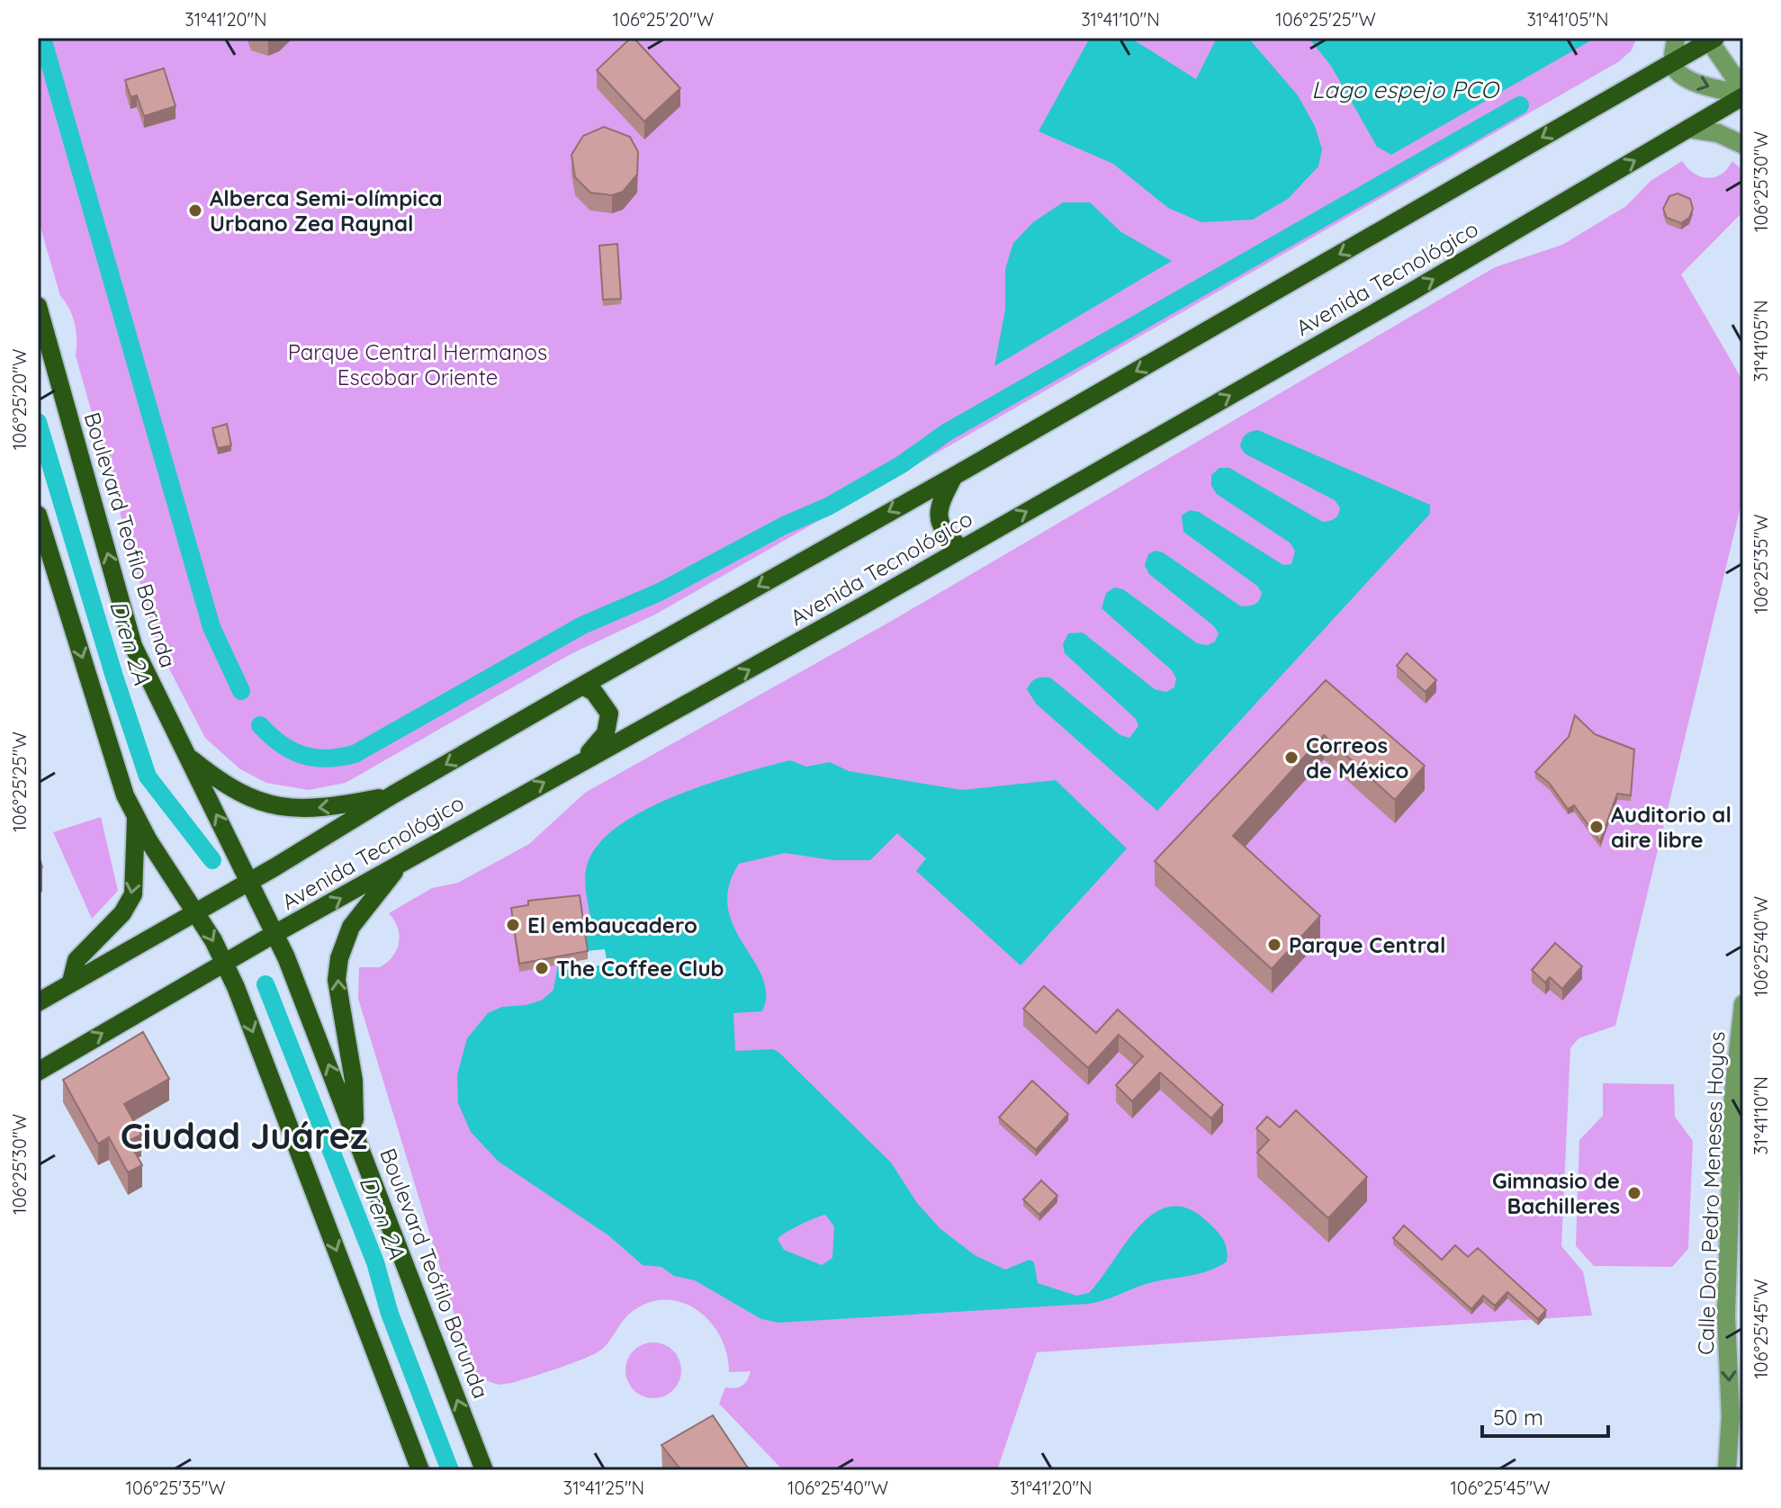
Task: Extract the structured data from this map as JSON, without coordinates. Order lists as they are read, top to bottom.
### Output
{
  "streets": {
    "main road": ["Avenida Tecnológico", "Boulevard Teofilo Borunda", "Boulevard Teófilo Borunda"],
    "street": ["Calle Don Pedro Meneses Hoyos"]
  },
  "crossings": [
    ["Avenida Tecnológico", "Boulevard Teofilo Borunda"],
    ["Avenida Tecnológico", "Boulevard Teófilo Borunda"],
    ["Boulevard Teofilo Borunda", "Boulevard Teófilo Borunda"]
  ],
  "one_way": ["Calle Don Pedro Meneses Hoyos"],
  "districts": ["Ciudad Juárez"],
  "water": ["Lago espejo PCO", "Dren 2A"],
  "parks": ["Parque Central Hermanos Escobar Oriente"],
  "places": [
    "Alberca Semi-olímpica Urbano Zea Raynal",
    "Correos de México",
    "Auditorio al aire libre",
    "El embaucadero",
    "Parque Central",
    "The Coffee Club",
    "Gimnasio de Bachilleres"
  ],
  "scale_bar": "50 m",
  "coordinates": [
    "31°41'20\"N",
    "106°25'20\"W",
    "31°41'10\"N",
    "106°25'25\"W",
    "31°41'05\"N",
    "106°25'30\"W",
    "106°25'35\"W",
    "106°25'40\"W",
    "106°25'45\"W",
    "31°41'25\"N"
  ]
}
